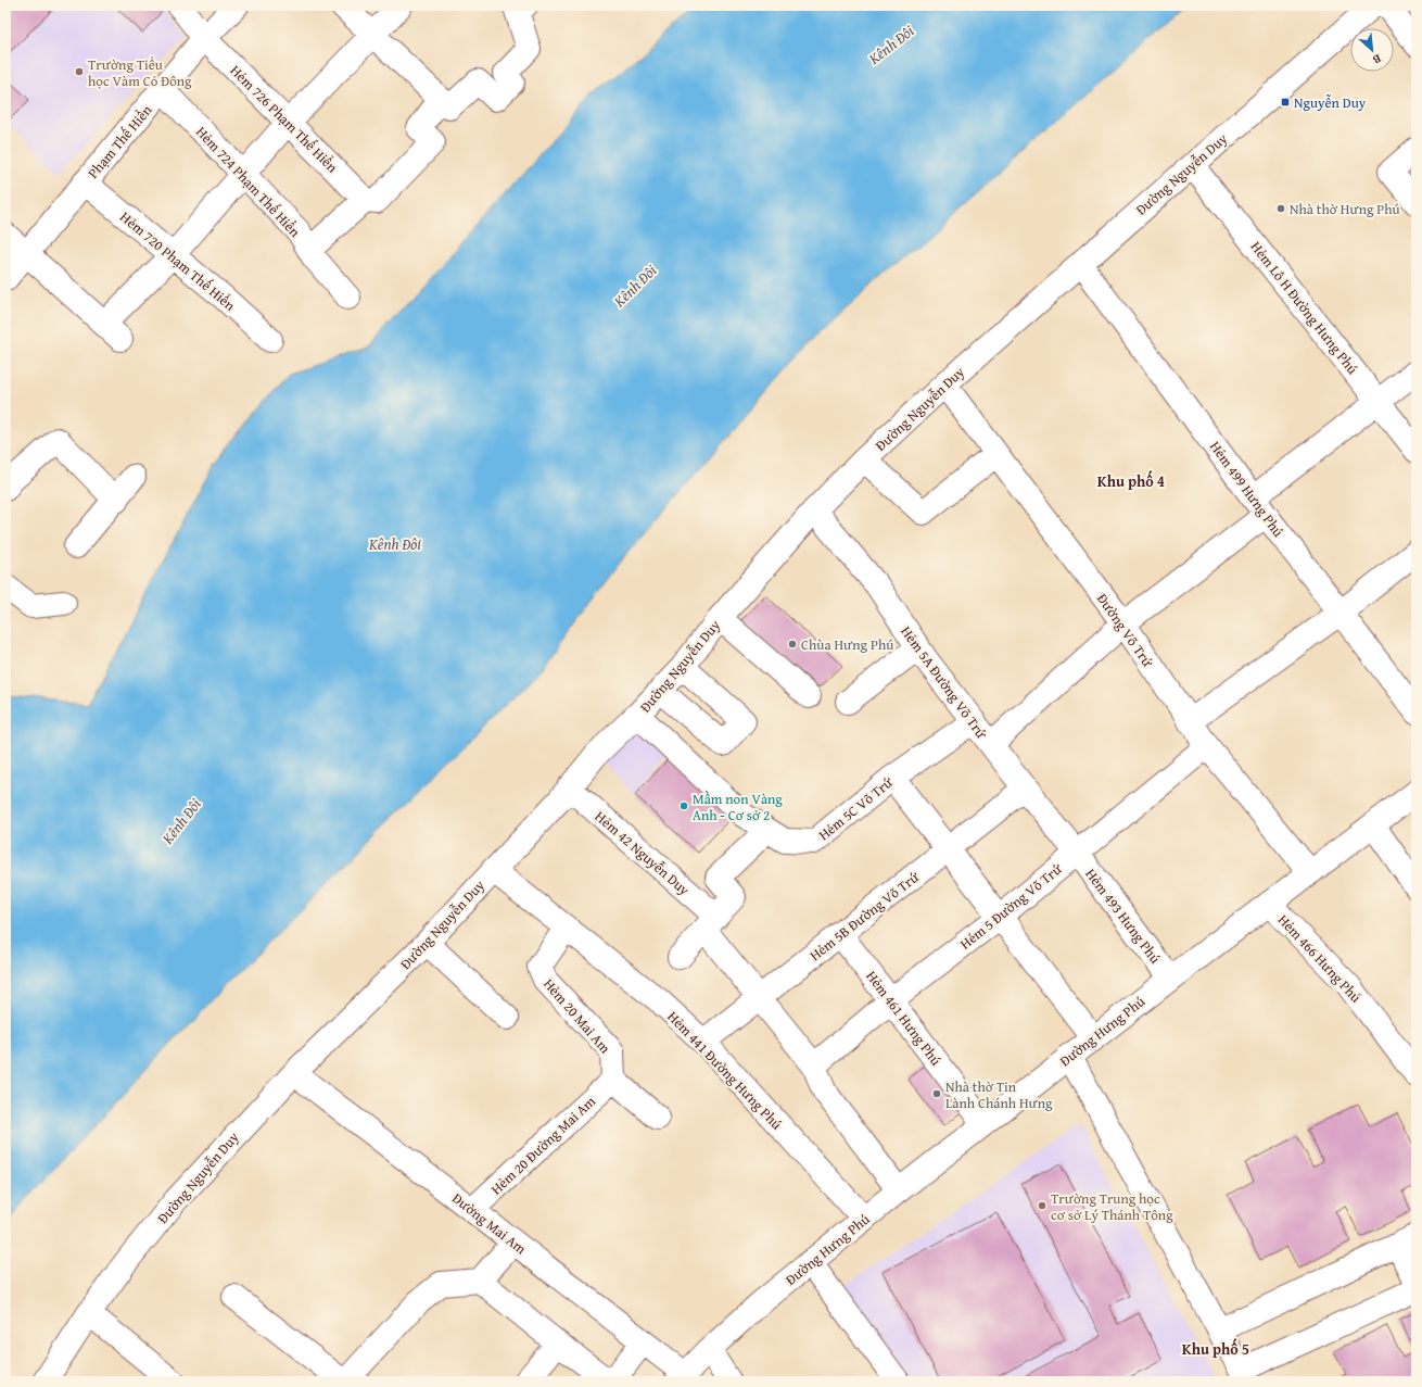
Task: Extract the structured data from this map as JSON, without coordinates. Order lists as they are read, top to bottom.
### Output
{
  "streets": {
    "street": [
      "Hẻm 726 Phạm Thế Hiển",
      "Phạm Thế Hiển",
      "Đường Nguyễn Duy",
      "Hẻm 724 Phạm Thế Hiển",
      "Hẻm 720 Phạm Thế Hiển",
      "Hẻm Lô H Đường Hưng Phú",
      "Hẻm 499 Hưng Phú",
      "Đường Võ Trứ",
      "Hẻm 5A Đường Võ Trứ",
      "Hẻm 5C Võ Trứ",
      "Hẻm 42 Nguyễn Duy",
      "Hẻm 5 Đường Võ Trứ",
      "Hẻm 5B Đường Võ Trứ",
      "Hẻm 493 Hưng Phú",
      "Hẻm 466 Hưng Phú",
      "Hẻm 20 Mai Am",
      "Hẻm 461 Hưng Phú",
      "Đường Hưng Phú",
      "Hẻm 441 Đường Hưng Phú",
      "Hẻm 20 Đường Mai Am",
      "Đường Mai Am"
    ]
  },
  "crossings": [
    ["Hẻm 726 Phạm Thế Hiển", "Phạm Thế Hiển"],
    ["Phạm Thế Hiển", "Hẻm 724 Phạm Thế Hiển"],
    ["Phạm Thế Hiển", "Hẻm 720 Phạm Thế Hiển"],
    ["Đường Nguyễn Duy", "Hẻm Lô H Đường Hưng Phú"],
    ["Đường Nguyễn Duy", "Hẻm 499 Hưng Phú"],
    ["Đường Nguyễn Duy", "Đường Võ Trứ"],
    ["Đường Nguyễn Duy", "Hẻm 5A Đường Võ Trứ"],
    ["Đường Nguyễn Duy", "Hẻm 5C Võ Trứ"],
    ["Đường Nguyễn Duy", "Hẻm 42 Nguyễn Duy"],
    ["Đường Nguyễn Duy", "Hẻm 441 Đường Hưng Phú"],
    ["Đường Nguyễn Duy", "Đường Mai Am"],
    ["Đường Võ Trứ", "Hẻm 5 Đường Võ Trứ"],
    ["Đường Võ Trứ", "Đường Hưng Phú"],
    ["Hẻm 5A Đường Võ Trứ", "Hẻm 5C Võ Trứ"],
    ["Hẻm 5A Đường Võ Trứ", "Hẻm 5 Đường Võ Trứ"],
    ["Hẻm 5A Đường Võ Trứ", "Hẻm 5B Đường Võ Trứ"],
    ["Hẻm 5A Đường Võ Trứ", "Hẻm 493 Hưng Phú"],
    ["Hẻm 42 Nguyễn Duy", "Hẻm 5 Đường Võ Trứ"],
    ["Hẻm 42 Nguyễn Duy", "Hẻm 5B Đường Võ Trứ"],
    ["Hẻm 42 Nguyễn Duy", "Đường Hưng Phú"],
    ["Hẻm 5 Đường Võ Trứ", "Hẻm 493 Hưng Phú"],
    ["Hẻm 5 Đường Võ Trứ", "Hẻm 461 Hưng Phú"],
    ["Hẻm 5B Đường Võ Trứ", "Hẻm 461 Hưng Phú"],
    ["Hẻm 5B Đường Võ Trứ", "Hẻm 441 Đường Hưng Phú"],
    ["Hẻm 493 Hưng Phú", "Đường Hưng Phú"],
    ["Hẻm 466 Hưng Phú", "Đường Hưng Phú"],
    ["Hẻm 20 Mai Am", "Hẻm 441 Đường Hưng Phú"],
    ["Hẻm 20 Mai Am", "Hẻm 20 Đường Mai Am"],
    ["Hẻm 461 Hưng Phú", "Đường Hưng Phú"],
    ["Đường Hưng Phú", "Hẻm 441 Đường Hưng Phú"],
    ["Đường Hưng Phú", "Đường Mai Am"],
    ["Hẻm 20 Đường Mai Am", "Đường Mai Am"]
  ],
  "districts": ["Khu phố 4", "Khu phố 5"],
  "water": ["Kênh Đôi"],
  "places": {
    "other": [
      "Trường Tiểu học Vàm Cỏ Đông",
      "Nhà thờ Hưng Phú",
      "Chùa Hưng Phú",
      "Mầm non Vàng Anh - Cơ sở 2",
      "Nhà thờ Tin Lành Chánh Hưng",
      "Trường Trung học cơ sở Lý Thánh Tông"
    ],
    "transit": ["Nguyễn Duy"]
  },
  "north": "bottom right"
}
